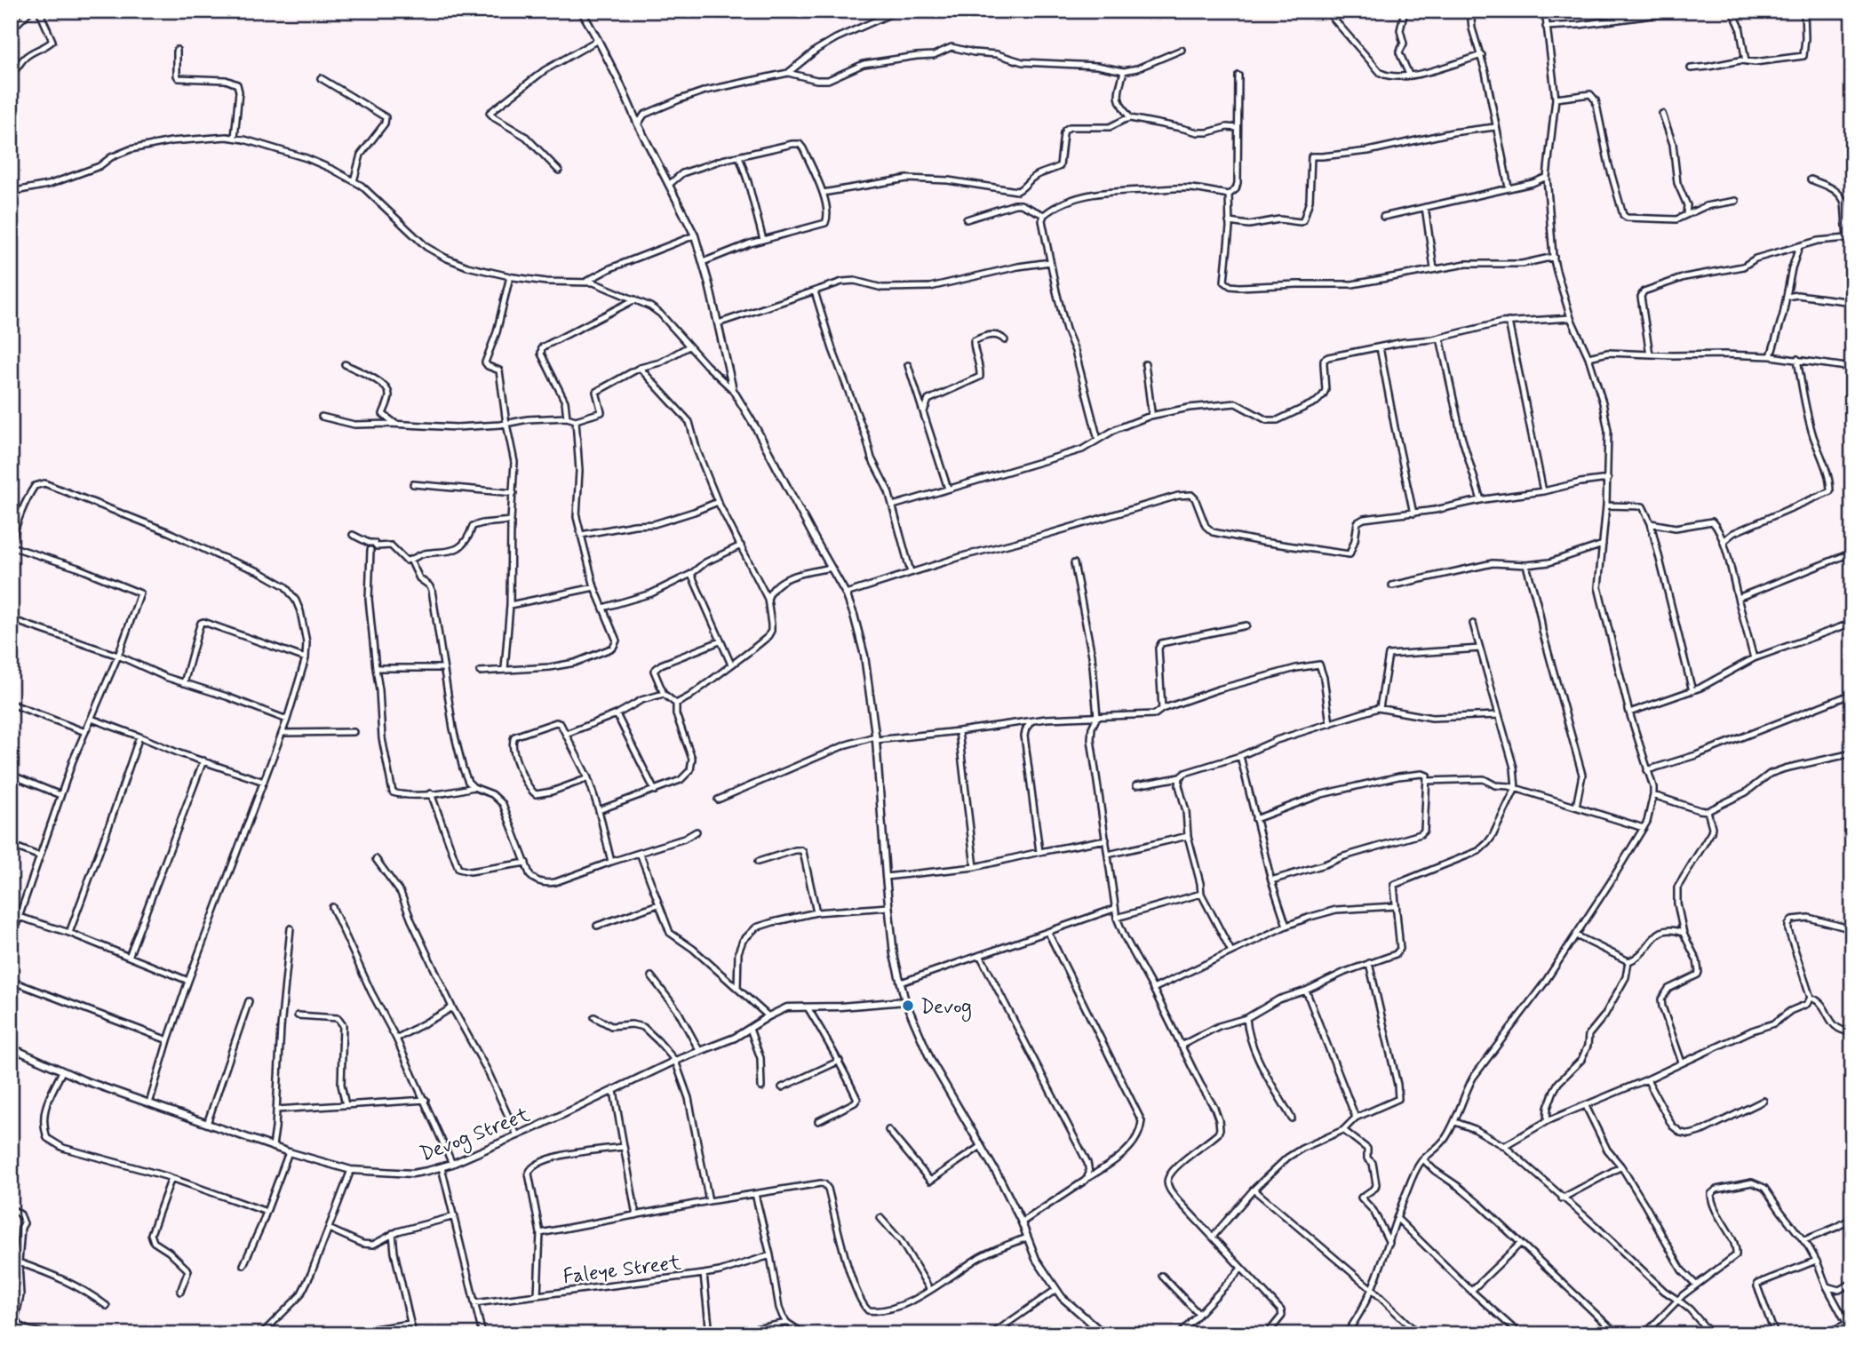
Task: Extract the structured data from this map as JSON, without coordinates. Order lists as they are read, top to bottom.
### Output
{
  "streets": {
    "street": ["Devog Street", "Faleye Street"]
  },
  "places": ["Devog"]
}
